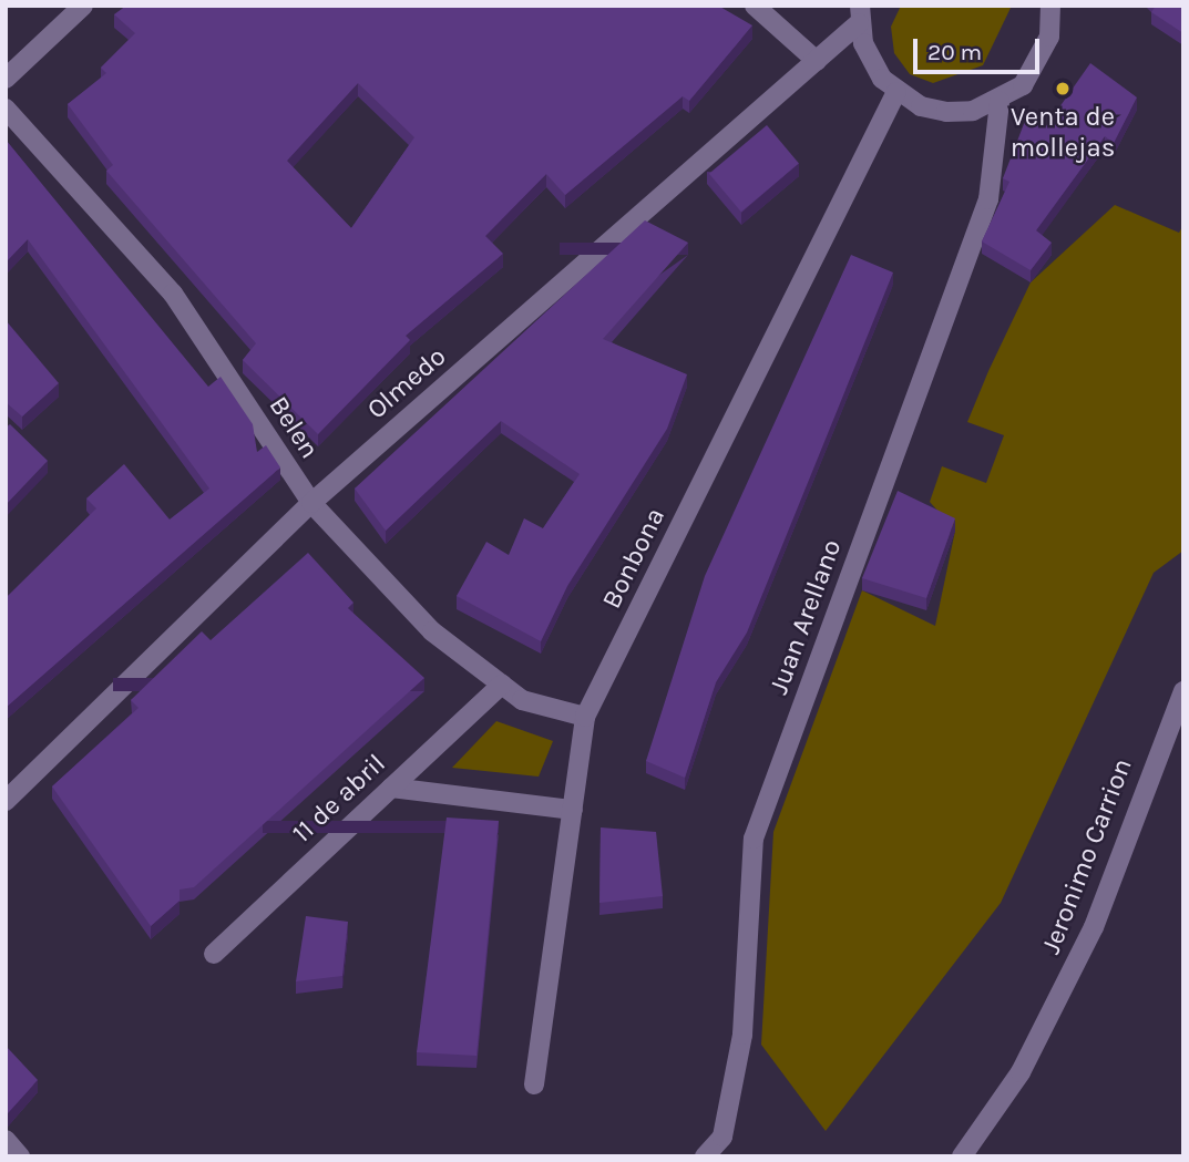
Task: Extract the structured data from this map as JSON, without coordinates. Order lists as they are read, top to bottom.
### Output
{
  "streets": {
    "street": [
      "Olmedo",
      "Belen",
      "Bonbona",
      "Juan Arellano",
      "11 de abril",
      "Jeronimo Carrion"
    ]
  },
  "crossings": [
    ["Olmedo", "Belen"],
    ["Belen", "Bonbona"],
    ["Belen", "11 de abril"]
  ],
  "places": ["Venta de mollejas"],
  "scale_bar": "20 m"
}
